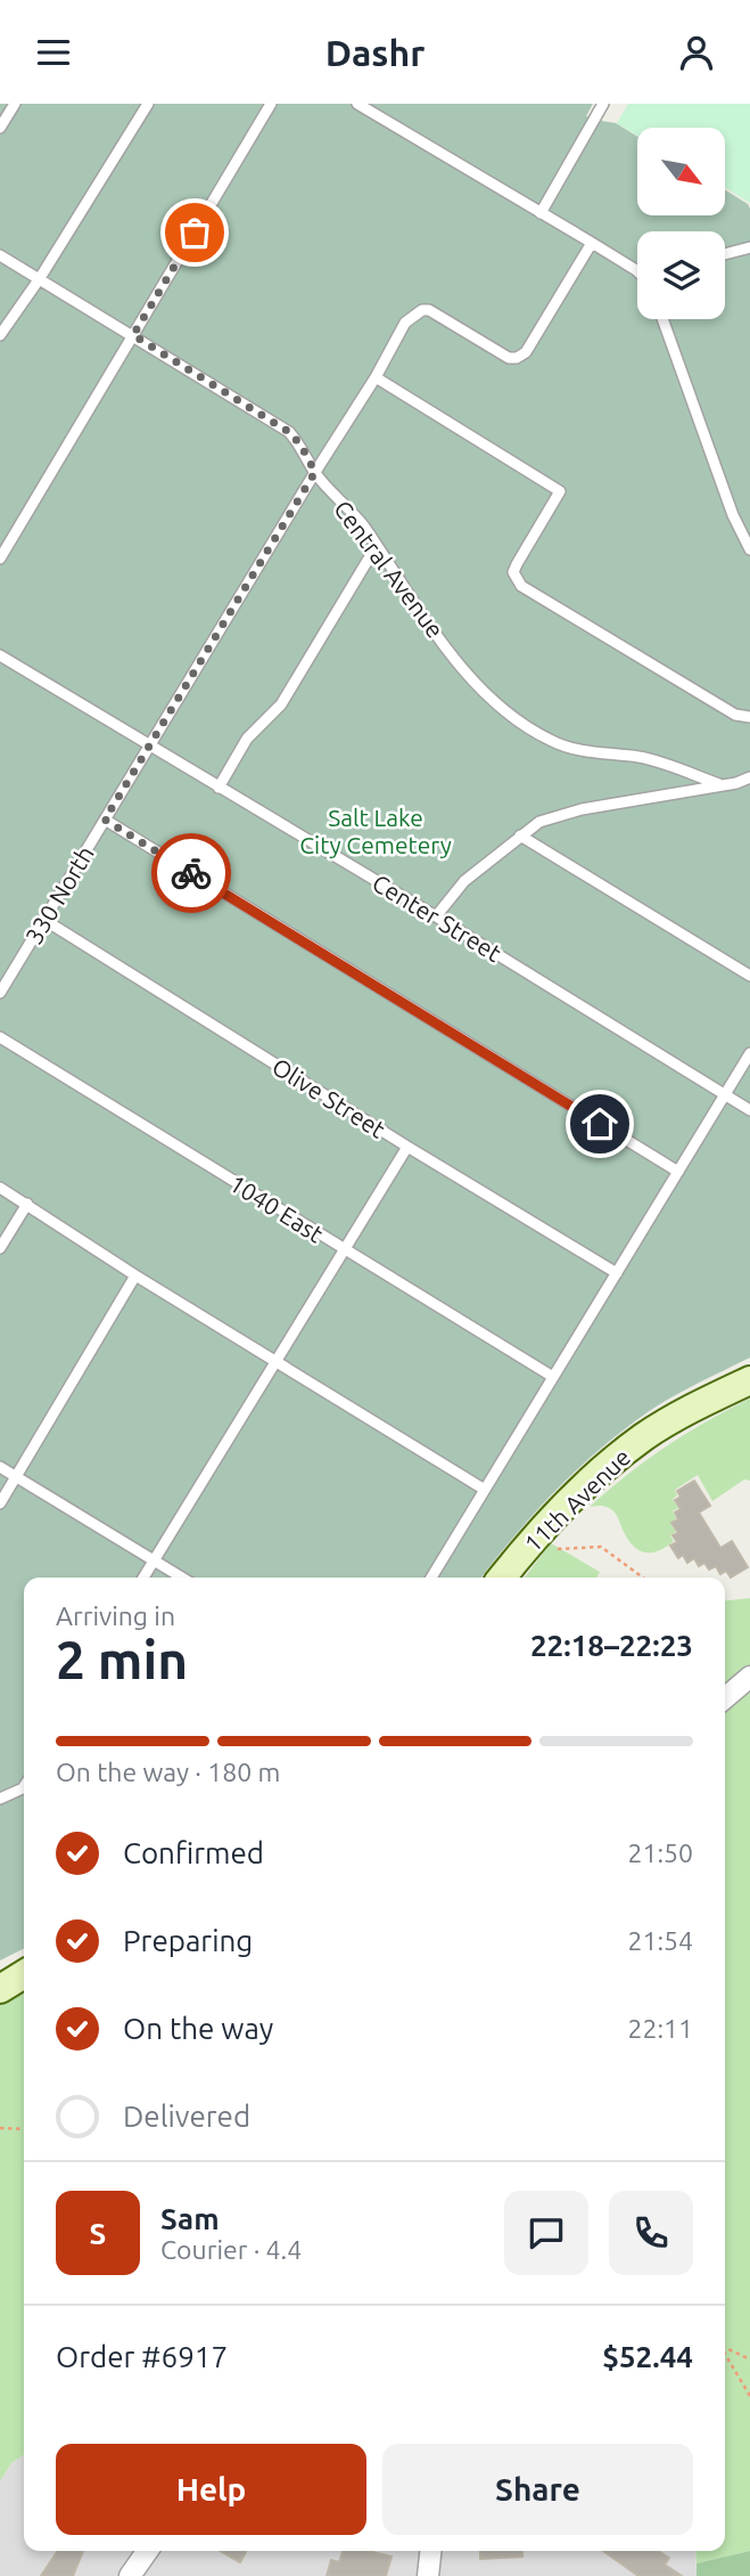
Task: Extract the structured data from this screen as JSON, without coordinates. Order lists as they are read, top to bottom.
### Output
{
  "streets": {
    "street": ["11th Avenue"],
    "lane": [
      "Central Avenue",
      "330 North",
      "Center Street",
      "Olive Street",
      "1040 East"
    ]
  },
  "crossings": [
    ["Central Avenue", "330 North"],
    ["330 North", "Center Street"],
    ["330 North", "Olive Street"]
  ],
  "parks": ["Salt Lake City Cemetery"],
  "north": "bottom right",
  "page": {
    "header": "Dashr",
    "heading": ["2 min", "Arriving in", "22:18–22:23"],
    "panel": [
      "Sam",
      "Courier · 4.4",
      "Order #6917",
      "$52.44"
    ],
    "bar": "On the way · 180 m",
    "list": [
      ["Confirmed", "21:50"],
      ["Preparing", "21:54"],
      ["On the way", "22:11"],
      "Delivered"
    ],
    "round": "S",
    "buttons": ["Help", "Share"]
  }
}
